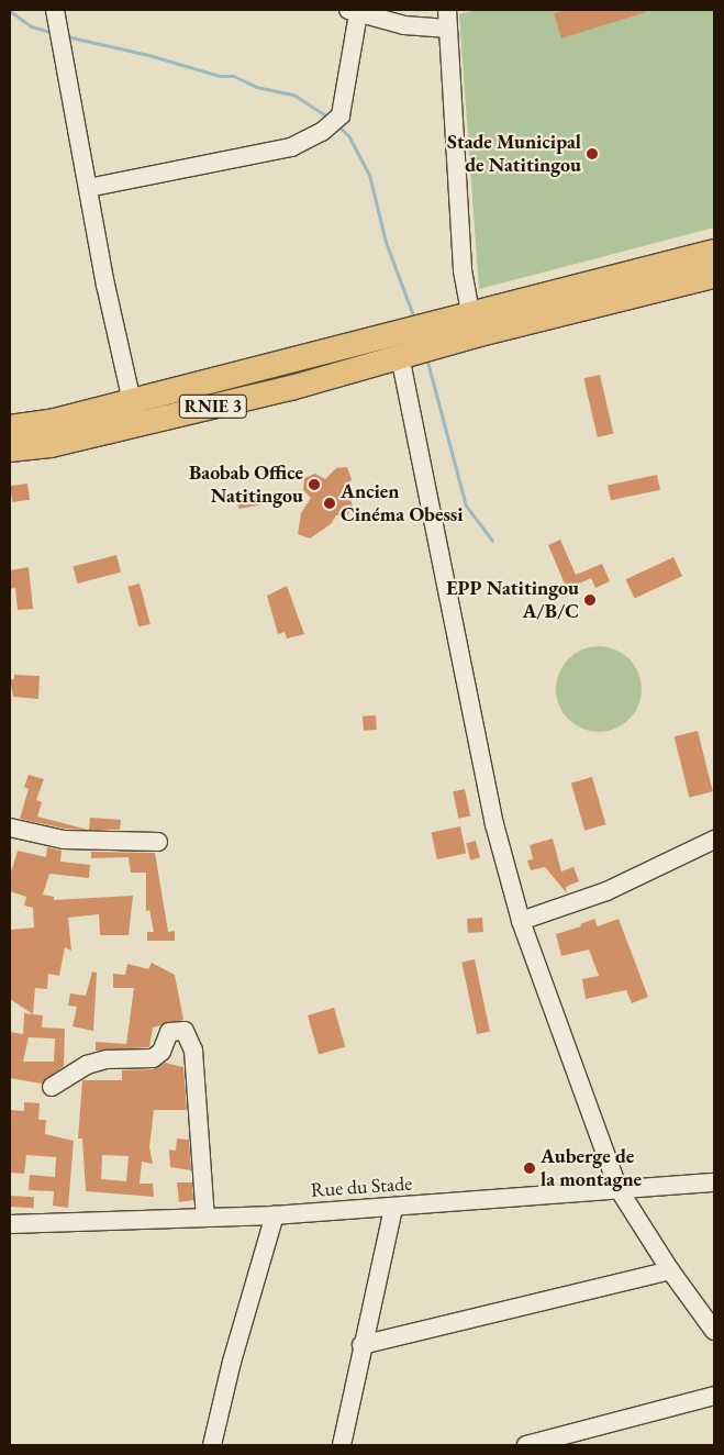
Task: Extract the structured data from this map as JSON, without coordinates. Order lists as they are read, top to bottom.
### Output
{
  "streets": {
    "highway": ["RNIE 3"],
    "street": ["Rue du Stade"]
  },
  "places": [
    "Stade Municipal de Natitingou",
    "Baobab Office Natitingou",
    "Ancien Cinéma Obessi",
    "EPP Natitingou A/B/C",
    "Auberge de la montagne"
  ]
}
